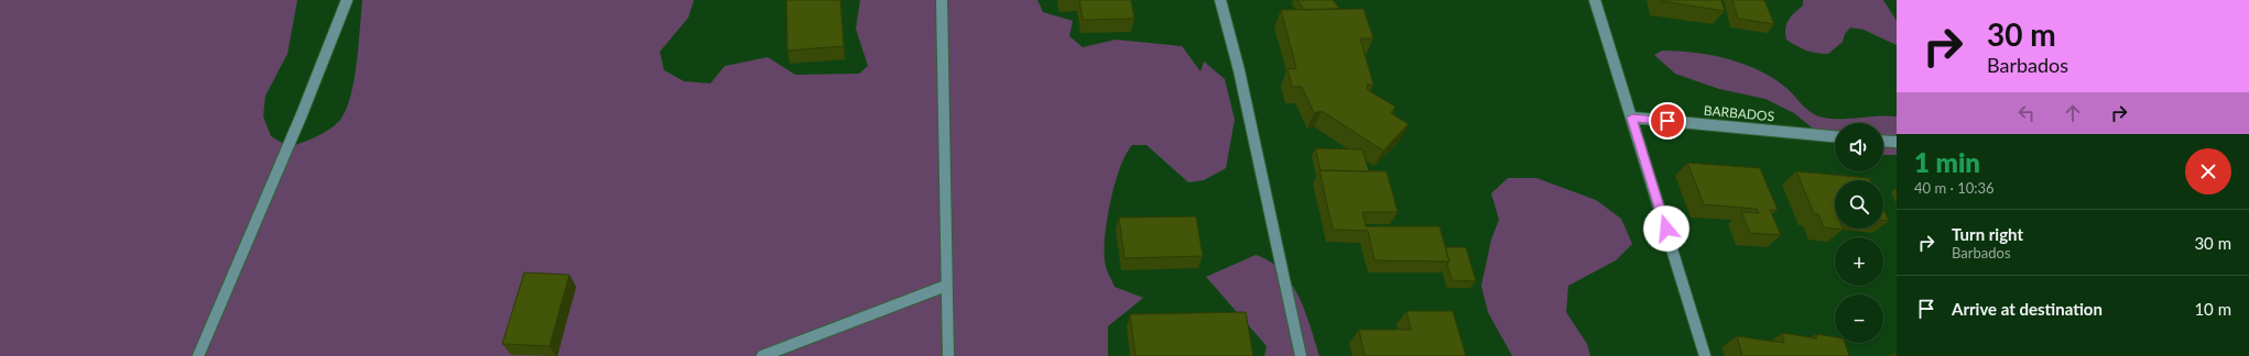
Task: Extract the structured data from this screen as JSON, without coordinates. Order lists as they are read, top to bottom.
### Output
{
  "streets": {
    "street": ["BARBADOS"]
  },
  "page": {
    "turn": ["30 m", "Barbados"],
    "map_buttons": ["+", "−"],
    "heading": ["1 min", "40 m · 10:36"],
    "list": [
      {
        "name": "Turn right",
        "note": "Barbados",
        "value": "30 m"
      },
      {
        "name": "Arrive at destination",
        "value": "10 m"
      }
    ]
  }
}
